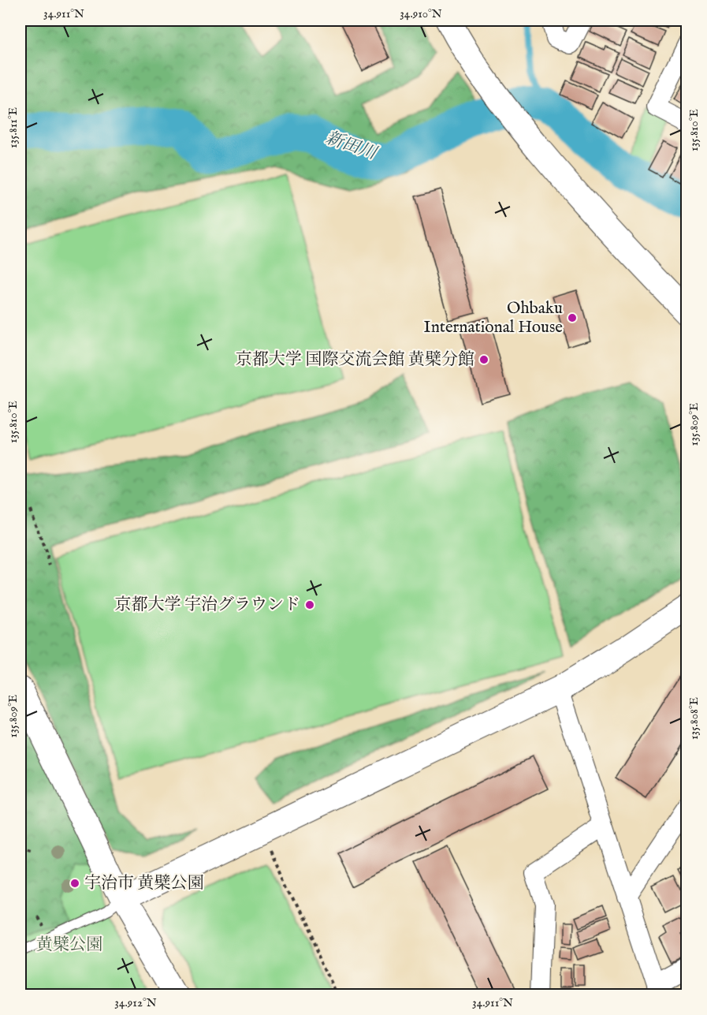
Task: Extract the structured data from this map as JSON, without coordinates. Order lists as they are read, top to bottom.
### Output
{
  "water": ["新田川"],
  "parks": ["黄檗公園"],
  "places": [
    "Ohbaku International House",
    "京都大学 国際交流会館 黄檗分館",
    "京都大学 宇治グラウンド",
    "宇治市 黄檗公園"
  ],
  "coordinates": [
    "34.911°N",
    "34.910°N",
    "135.811°E",
    "135.810°E",
    "135.809°E",
    "135.808°E",
    "34.912°N"
  ]
}
